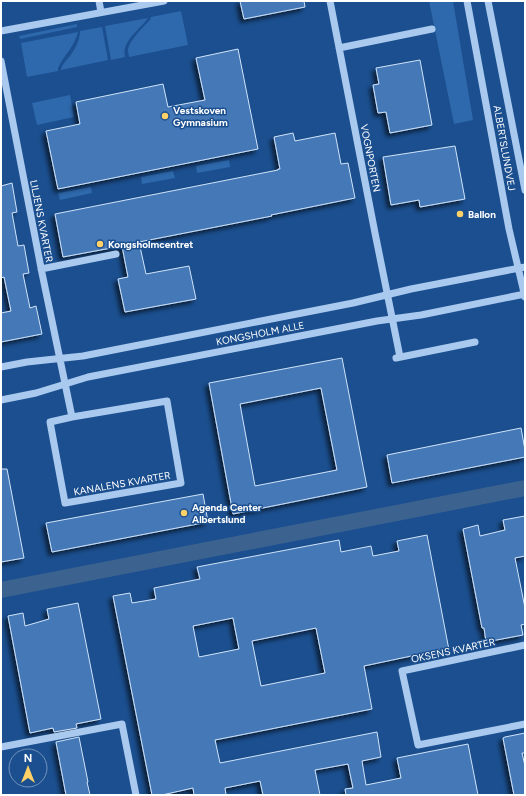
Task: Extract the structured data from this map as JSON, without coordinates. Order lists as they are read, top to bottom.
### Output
{
  "streets": {
    "street": [
      "ALBERTSLUNDVEJ",
      "VOGNPORTEN",
      "LILJENS KVARTER",
      "KONGSHOLM ALLE",
      "KANALENS KVARTER",
      "OKSENS KVARTER"
    ]
  },
  "crossings": [
    ["ALBERTSLUNDVEJ", "KONGSHOLM ALLE"],
    ["VOGNPORTEN", "KONGSHOLM ALLE"],
    ["LILJENS KVARTER", "KONGSHOLM ALLE"]
  ],
  "places": [
    "Vestskoven Gymnasium",
    "Ballon",
    "Kongsholmcentret",
    "Agenda Center Albertslund"
  ],
  "north": "top"
}
